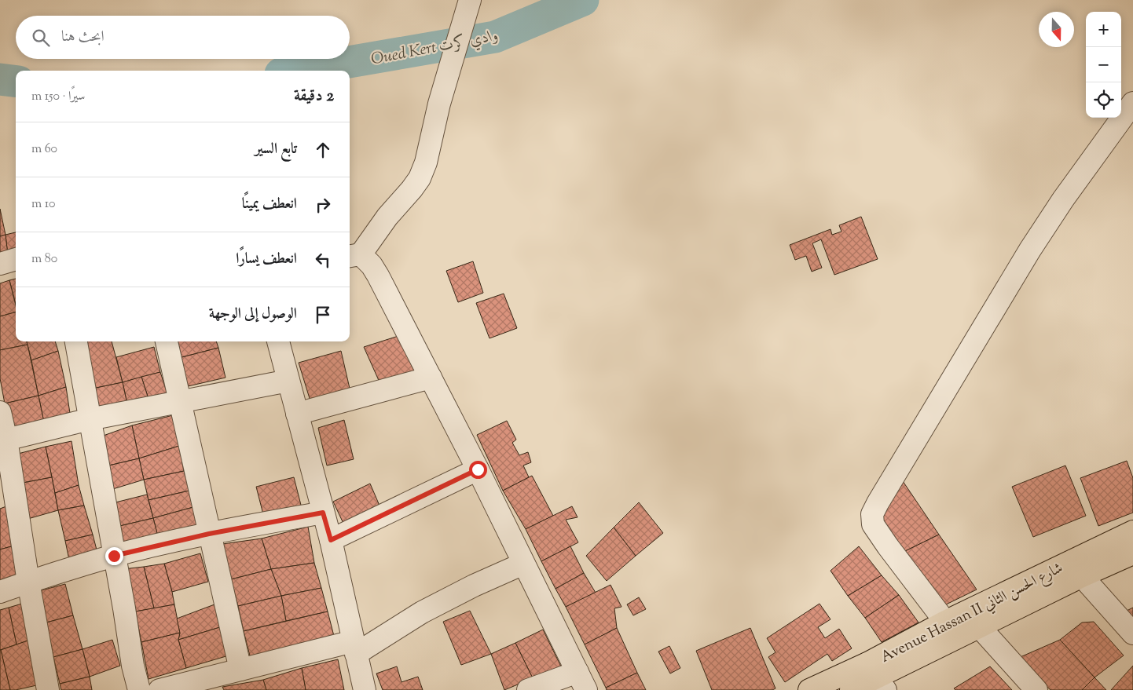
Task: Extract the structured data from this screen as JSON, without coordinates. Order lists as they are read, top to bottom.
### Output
{
  "streets": {
    "main road": ["Avenue Hassan II شارع الحسن الثاني"]
  },
  "water": ["Oued Kert وادي كرت"],
  "north": "bottom",
  "page": {
    "map_buttons": ["+", "−"],
    "search": "ابحث هنا",
    "heading": ["2 دقيقة", "سيرًا · 150 m"],
    "list": [
      ["تابع السير", "60 m"],
      ["انعطف يمينًا", "10 m"],
      ["انعطف يسارًا", "80 m"],
      "الوصول إلى الوجهة"
    ]
  }
}
